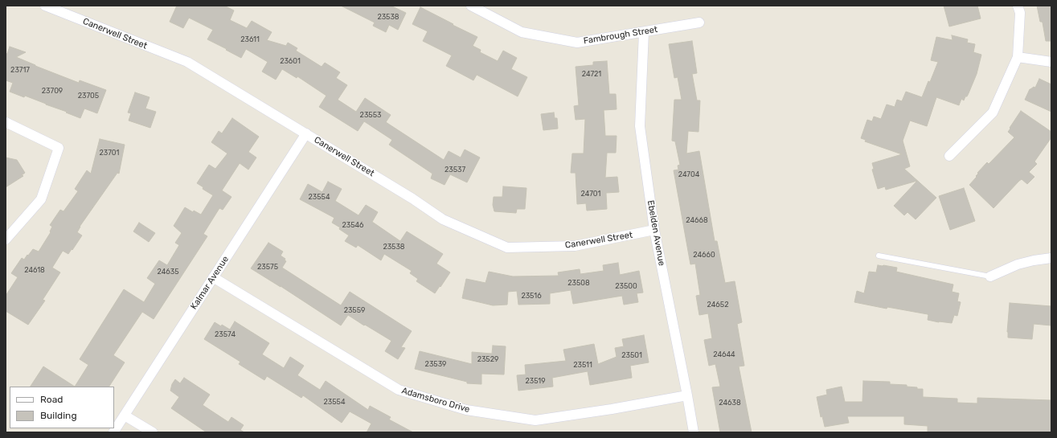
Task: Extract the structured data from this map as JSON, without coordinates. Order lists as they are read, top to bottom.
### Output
{
  "streets": {
    "street": [
      "Canerwell Street",
      "Fambrough Street",
      "Ebelden Avenue",
      "Kalmar Avenue",
      "Adamsboro Drive"
    ]
  },
  "crossings": [
    ["Canerwell Street", "Ebelden Avenue"],
    ["Canerwell Street", "Kalmar Avenue"],
    ["Fambrough Street", "Ebelden Avenue"],
    ["Ebelden Avenue", "Adamsboro Drive"],
    ["Kalmar Avenue", "Adamsboro Drive"]
  ],
  "house_numbers": [
    "23538",
    "23611",
    "23601",
    "23717",
    "24721",
    "23709",
    "23705",
    "23553",
    "23701",
    "23537",
    "24704",
    "24701",
    "23554",
    "24668",
    "23546",
    "23538",
    "24660",
    "23575",
    "24618",
    "24635",
    "23508",
    "23500",
    "23516",
    "24652",
    "23559",
    "23574",
    "24644",
    "23501",
    "23529",
    "23539",
    "23511",
    "23519",
    "23554",
    "24638"
  ],
  "legend": ["Road", "Building"]
}
